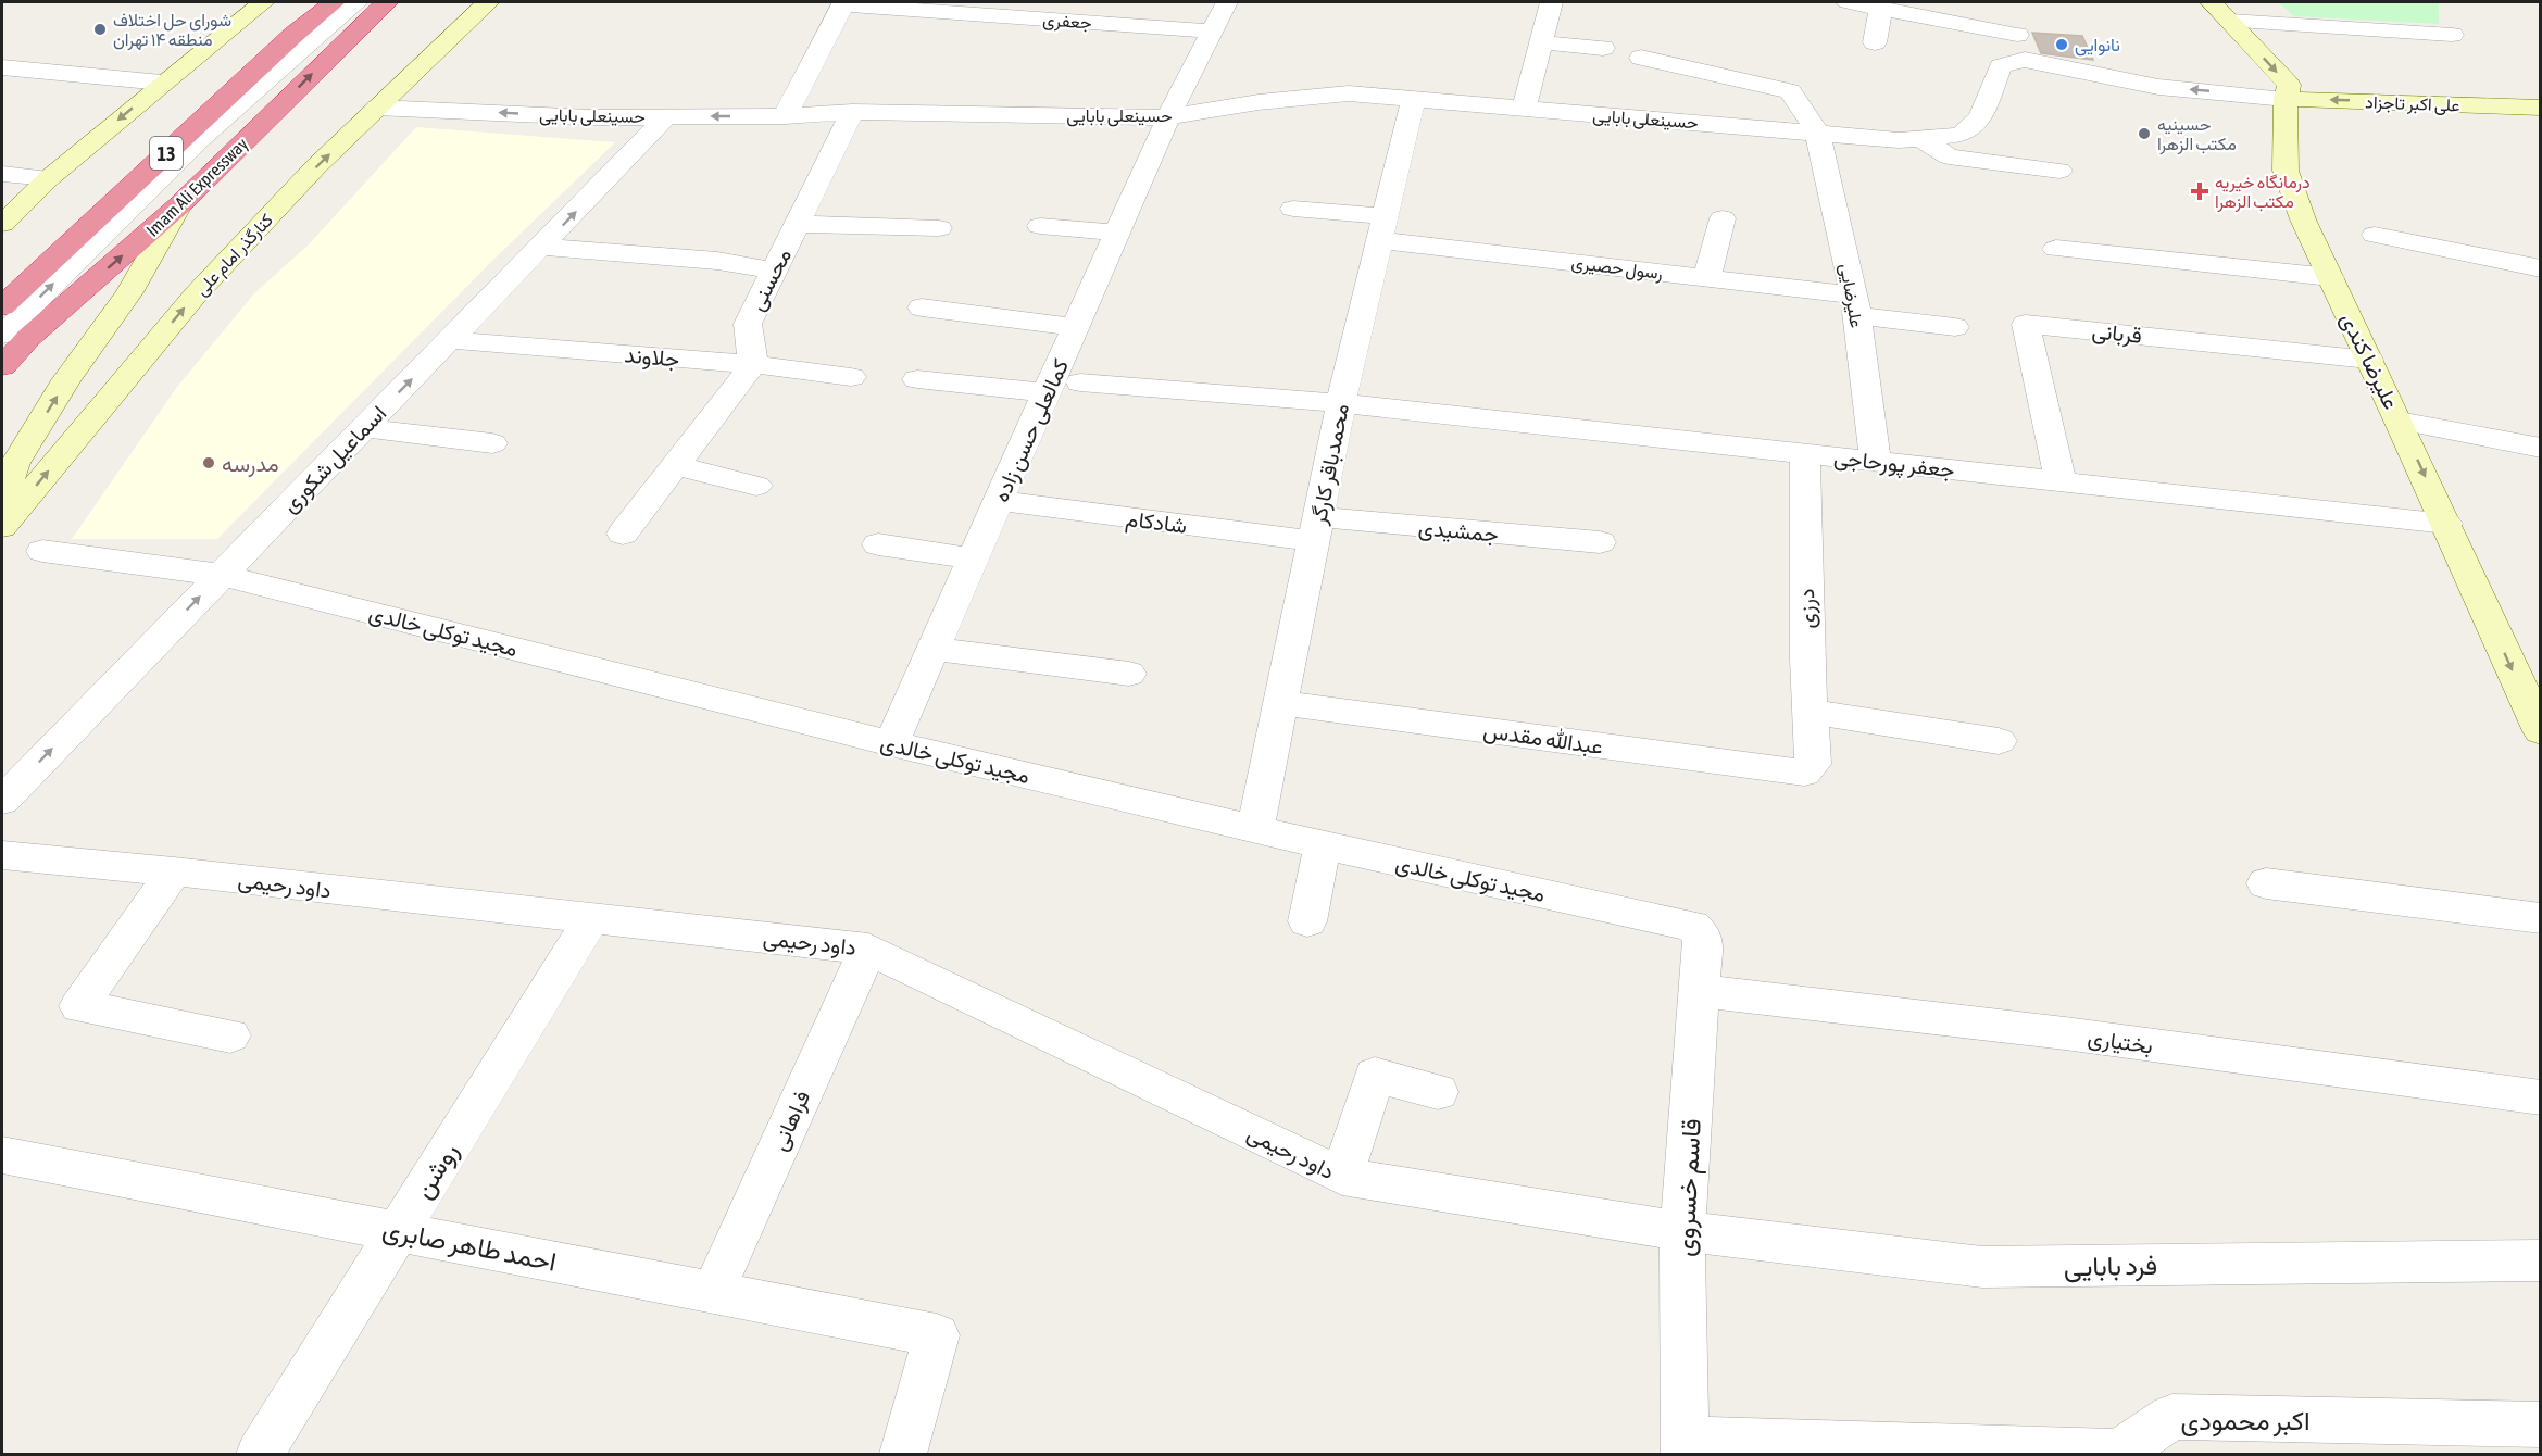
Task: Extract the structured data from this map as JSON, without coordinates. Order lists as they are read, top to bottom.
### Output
{
  "streets": {
    "highway": ["13", "Imam Ali Expressway"],
    "main road": ["علی اکبر تاجزاد", "کنارگذر امام علی", "علیرضا کندی"],
    "street": [
      "جعفری",
      "حسینعلی بابایی",
      "رسول حصیری",
      "محسنی",
      "علیرضایی",
      "قربانی",
      "جلاوند",
      "کمالعلی حسن زاده",
      "اسماعیل شکوری",
      "جعفر پورحاجی",
      "محمدباقر کارگر",
      "شادکام",
      "جمشیدی",
      "درزی",
      "مجید توکلی خالدی",
      "عبدالله مقدس",
      "داود رحیمی",
      "بختیاری",
      "فراهانی",
      "روشن",
      "قاسم خسروی",
      "احمد طاهر صابری",
      "فرد بابایی",
      "اکبر محمودی"
    ]
  },
  "crossings": [
    ["جعفری", "کمالعلی حسن زاده"],
    ["علی اکبر تاجزاد", "علیرضا کندی"],
    ["حسینعلی بابایی", "کنارگذر امام علی"],
    ["حسینعلی بابایی", "محسنی"],
    ["حسینعلی بابایی", "علیرضایی"],
    ["حسینعلی بابایی", "کمالعلی حسن زاده"],
    ["حسینعلی بابایی", "اسماعیل شکوری"],
    ["حسینعلی بابایی", "محمدباقر کارگر"],
    ["رسول حصیری", "علیرضایی"],
    ["رسول حصیری", "محمدباقر کارگر"],
    ["محسنی", "جلاوند"],
    ["علیرضایی", "جعفر پورحاجی"],
    ["قربانی", "علیرضا کندی"],
    ["قربانی", "جعفر پورحاجی"],
    ["جلاوند", "اسماعیل شکوری"],
    ["علیرضا کندی", "جعفر پورحاجی"],
    ["کمالعلی حسن زاده", "شادکام"],
    ["کمالعلی حسن زاده", "مجید توکلی خالدی"],
    ["اسماعیل شکوری", "مجید توکلی خالدی"],
    ["جعفر پورحاجی", "محمدباقر کارگر"],
    ["جعفر پورحاجی", "درزی"],
    ["محمدباقر کارگر", "شادکام"],
    ["محمدباقر کارگر", "جمشیدی"],
    ["محمدباقر کارگر", "مجید توکلی خالدی"],
    ["محمدباقر کارگر", "عبدالله مقدس"],
    ["شادکام", "جمشیدی"],
    ["درزی", "عبدالله مقدس"],
    ["مجید توکلی خالدی", "قاسم خسروی"],
    ["داود رحیمی", "فراهانی"],
    ["داود رحیمی", "روشن"],
    ["داود رحیمی", "قاسم خسروی"],
    ["داود رحیمی", "فرد بابایی"],
    ["بختیاری", "قاسم خسروی"],
    ["فراهانی", "احمد طاهر صابری"],
    ["روشن", "احمد طاهر صابری"],
    ["قاسم خسروی", "فرد بابایی"],
    ["قاسم خسروی", "اکبر محمودی"]
  ],
  "one_way": ["علی اکبر تاجزاد", "علیرضا کندی"],
  "places": {
    "other": [
      "شورای حل اختلاف منطقه ۱۴ تهران",
      "نانوایی",
      "حسینیه مکتب الزهرا",
      "مدرسه"
    ],
    "health": ["درمانگاه خیریه مکتب الزهرا"]
  }
}
